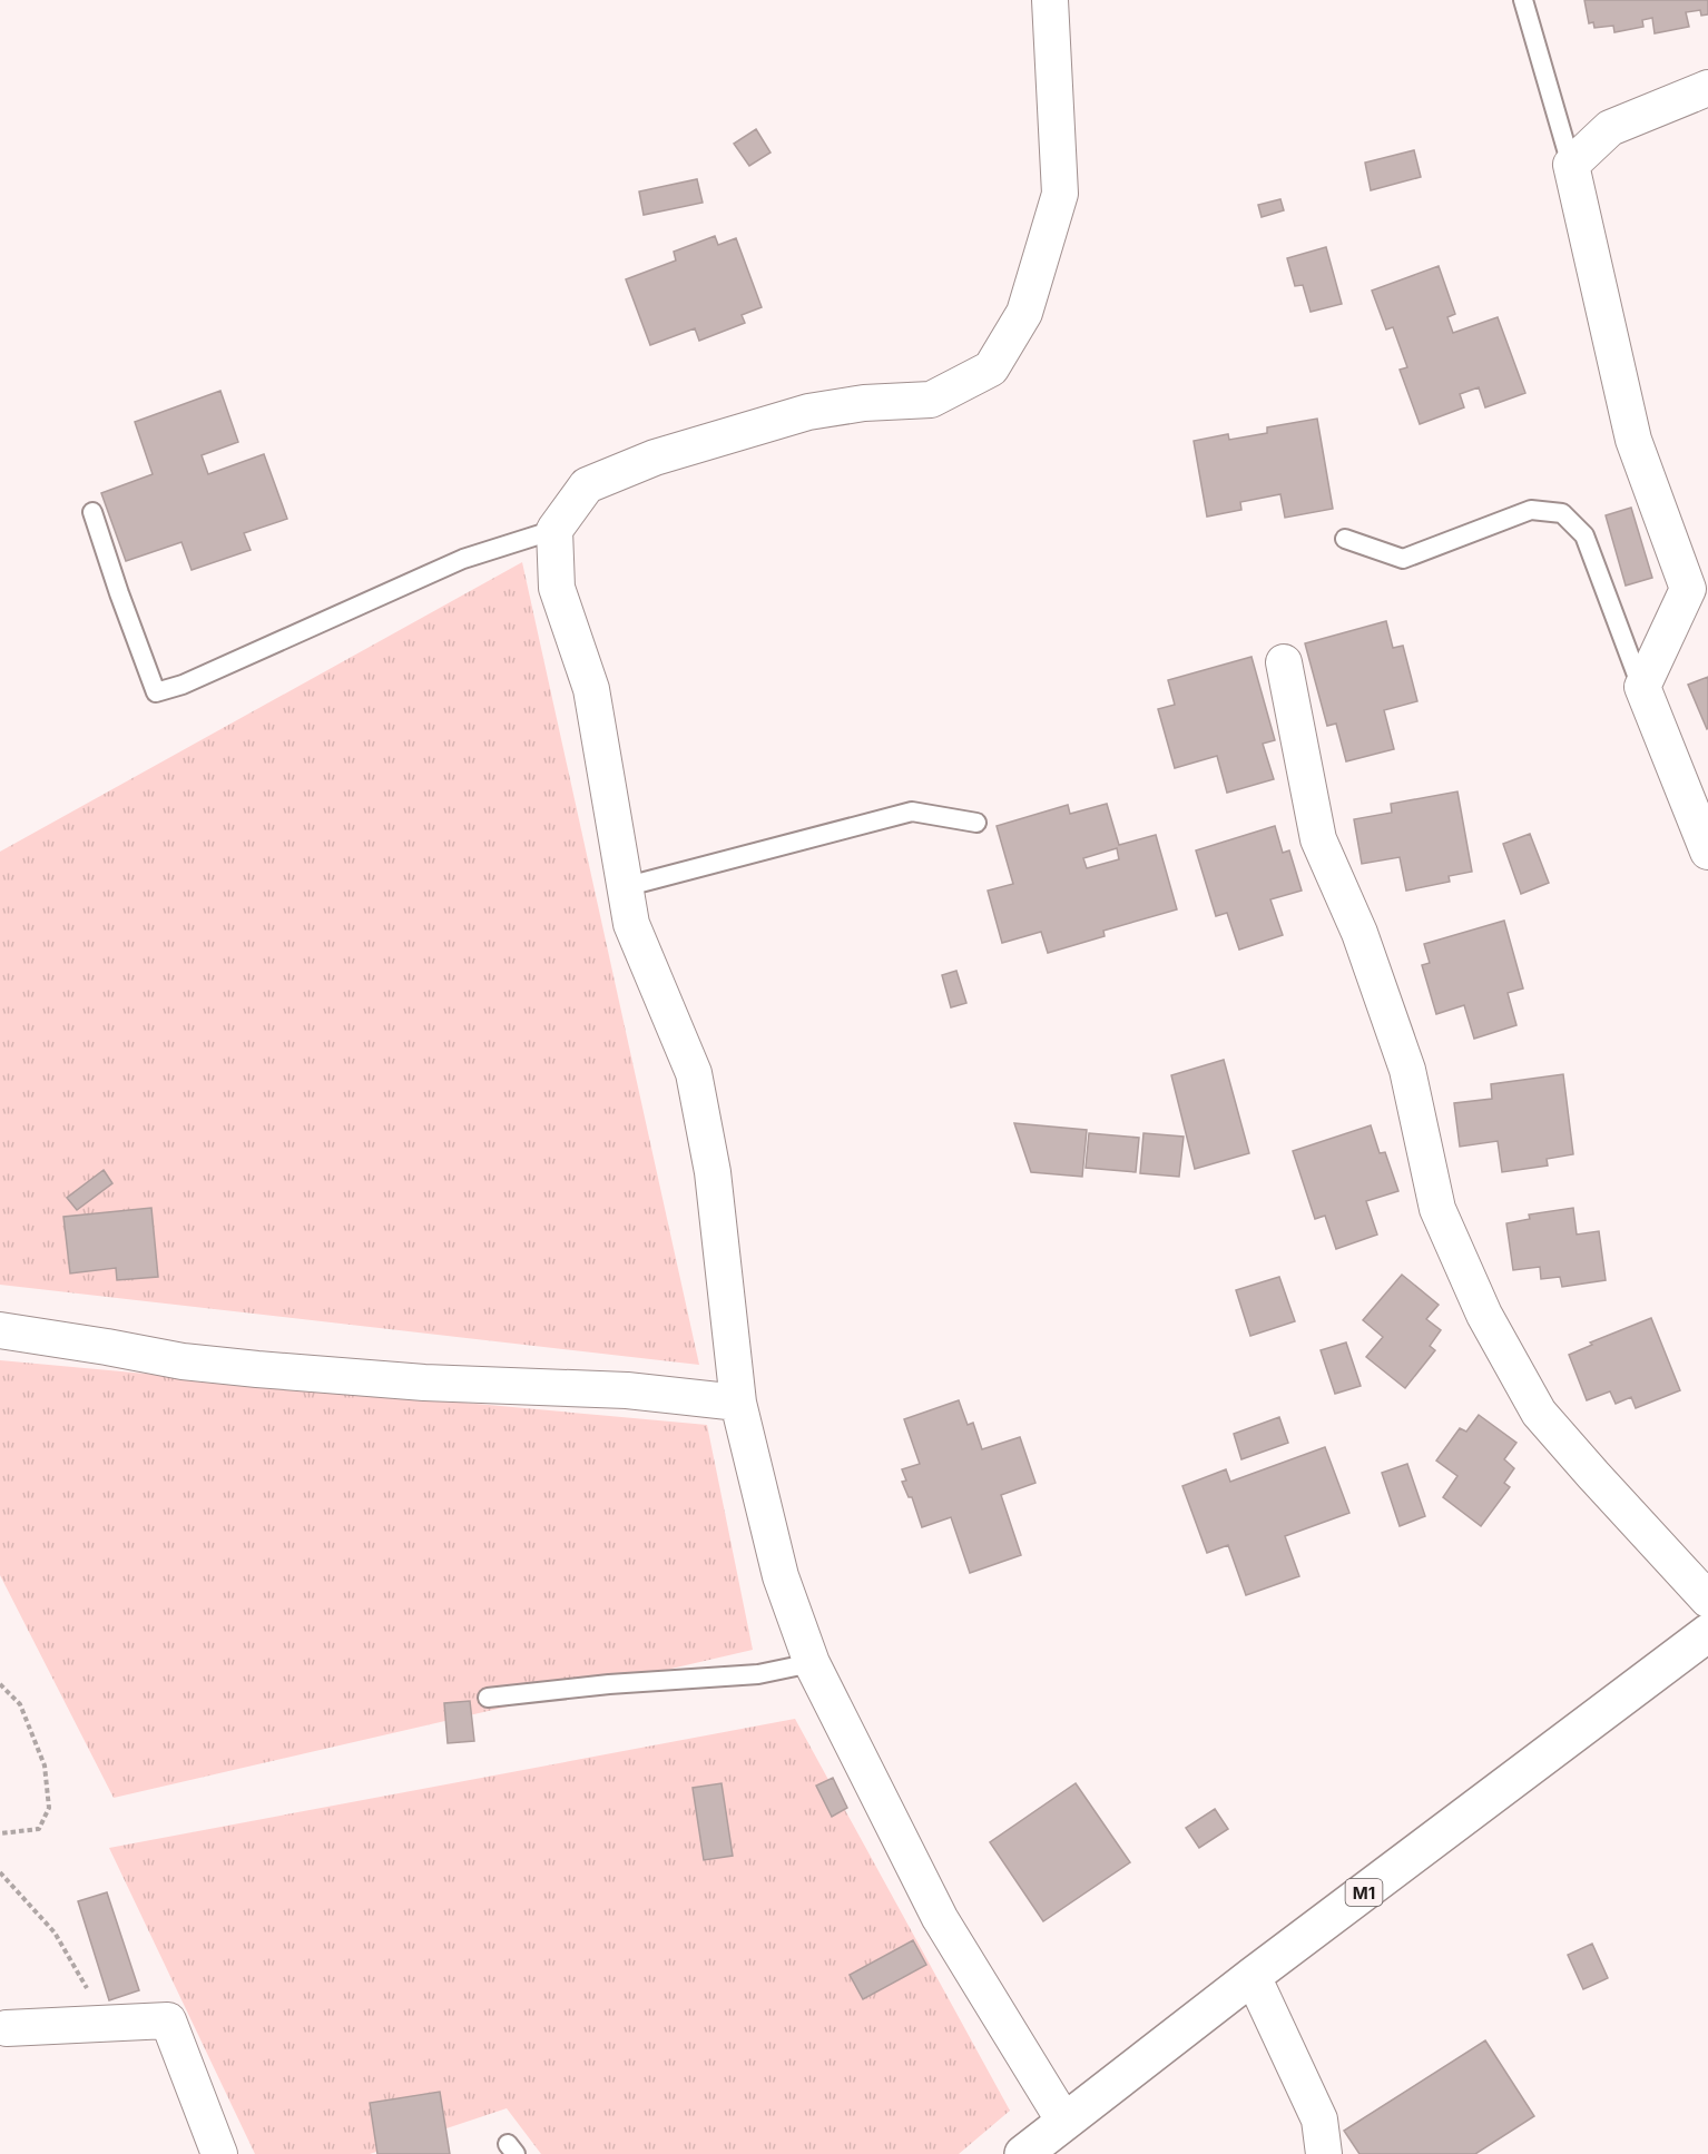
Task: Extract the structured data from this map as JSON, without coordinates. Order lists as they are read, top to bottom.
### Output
{
  "streets": {
    "highway": ["M1"]
  }
}
